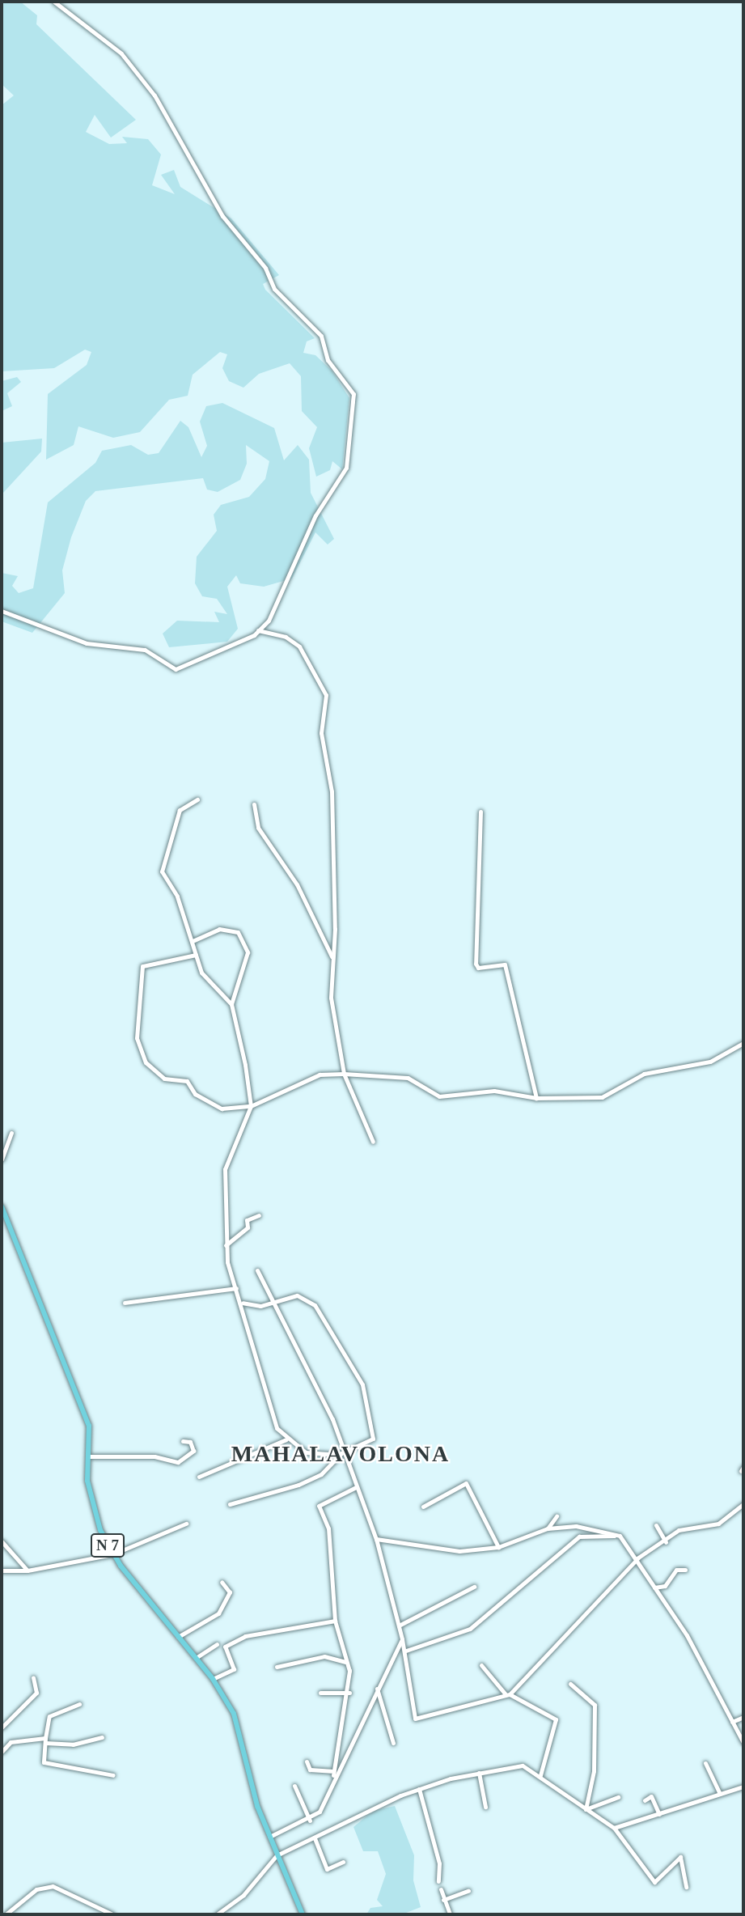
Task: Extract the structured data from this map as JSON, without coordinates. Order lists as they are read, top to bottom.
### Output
{
  "streets": {
    "main road": ["N 7"]
  },
  "districts": ["MAHALAVOLONA"]
}
